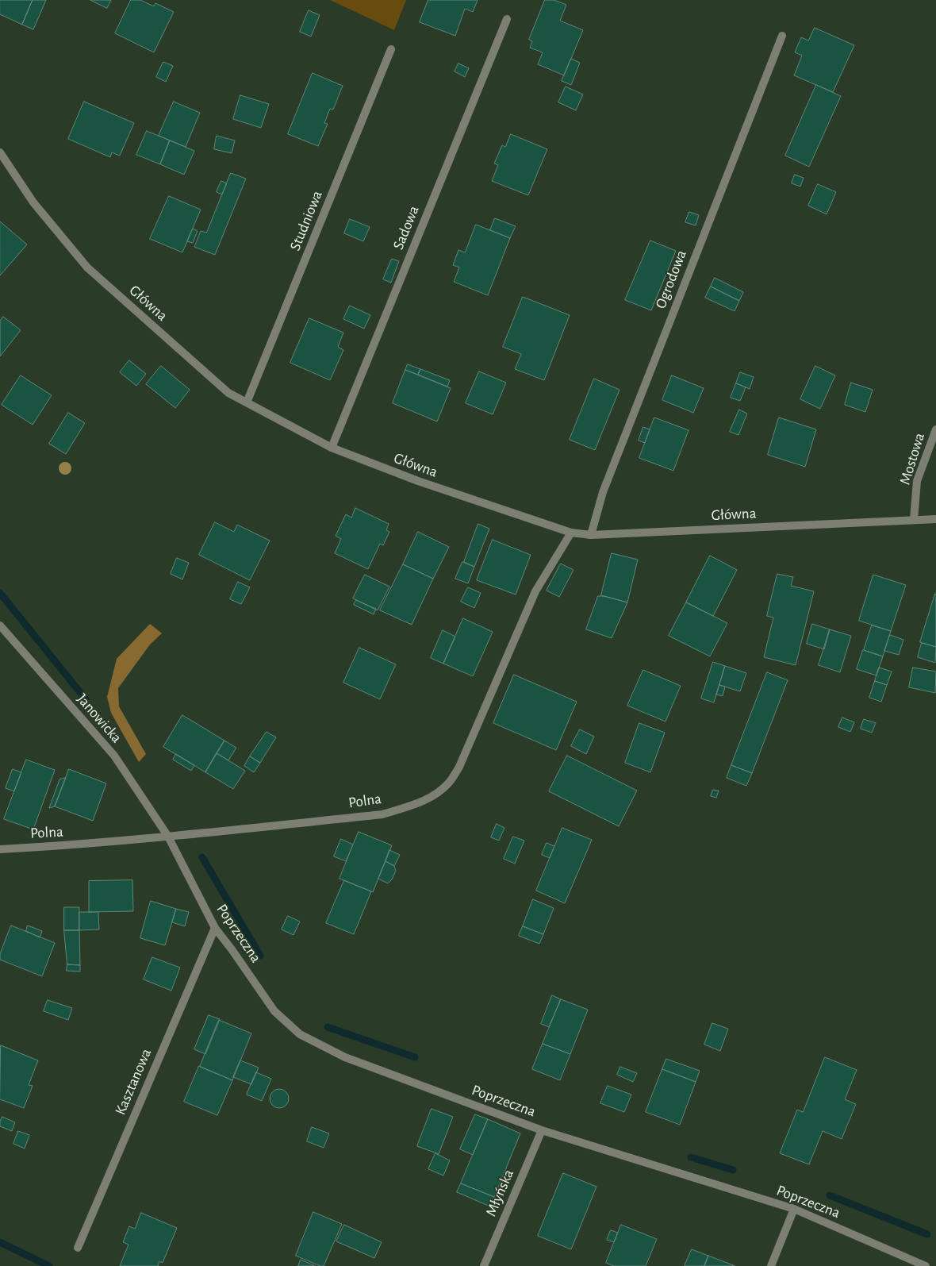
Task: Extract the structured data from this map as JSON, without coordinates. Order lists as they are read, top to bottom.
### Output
{
  "streets": {
    "street": [
      "Studniowa",
      "Sadowa",
      "Ogrodowa",
      "Główna",
      "Mostowa",
      "Janowicka",
      "Polna",
      "Poprzeczna",
      "Kasztanowa",
      "Młyńska"
    ]
  },
  "crossings": [
    ["Studniowa", "Główna"],
    ["Sadowa", "Główna"],
    ["Ogrodowa", "Główna"],
    ["Główna", "Mostowa"],
    ["Główna", "Polna"],
    ["Janowicka", "Polna"],
    ["Janowicka", "Poprzeczna"],
    ["Polna", "Poprzeczna"],
    ["Poprzeczna", "Kasztanowa"],
    ["Poprzeczna", "Młyńska"]
  ]
}
